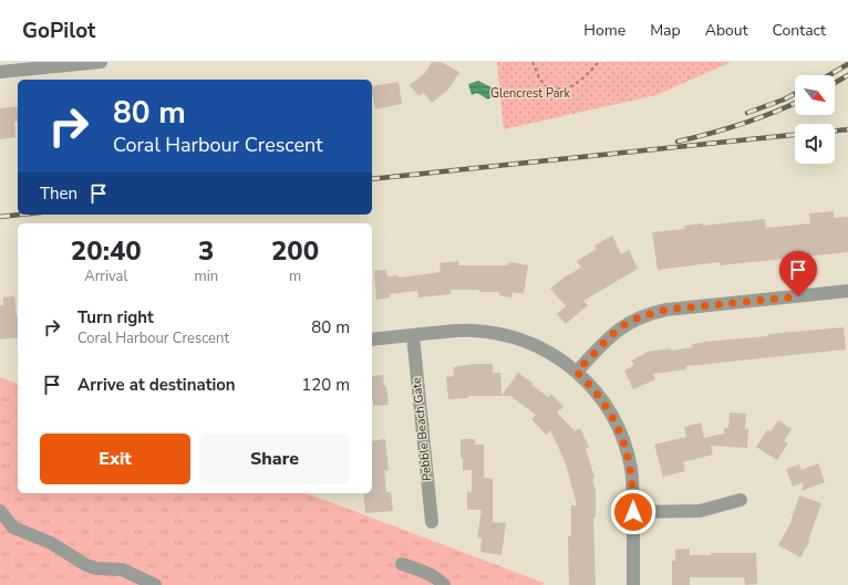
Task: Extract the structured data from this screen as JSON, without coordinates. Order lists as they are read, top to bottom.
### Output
{
  "streets": {
    "street": ["Pebble Beach Gate"]
  },
  "parks": ["Glencrest Park"],
  "north": "bottom right",
  "page": {
    "header": "GoPilot",
    "nav": [
      "Home",
      "Map",
      "About",
      "Contact"
    ],
    "turn": ["80 m", "Coral Harbour Crescent"],
    "then": "Then",
    "eta": [
      "20:40",
      "Arrival",
      "3",
      "min",
      "200",
      "m"
    ],
    "list": [
      {
        "name": "Turn right",
        "note": "Coral Harbour Crescent",
        "value": "80 m"
      },
      {
        "name": "Arrive at destination",
        "value": "120 m"
      }
    ],
    "buttons": ["Exit", "Share"]
  }
}
